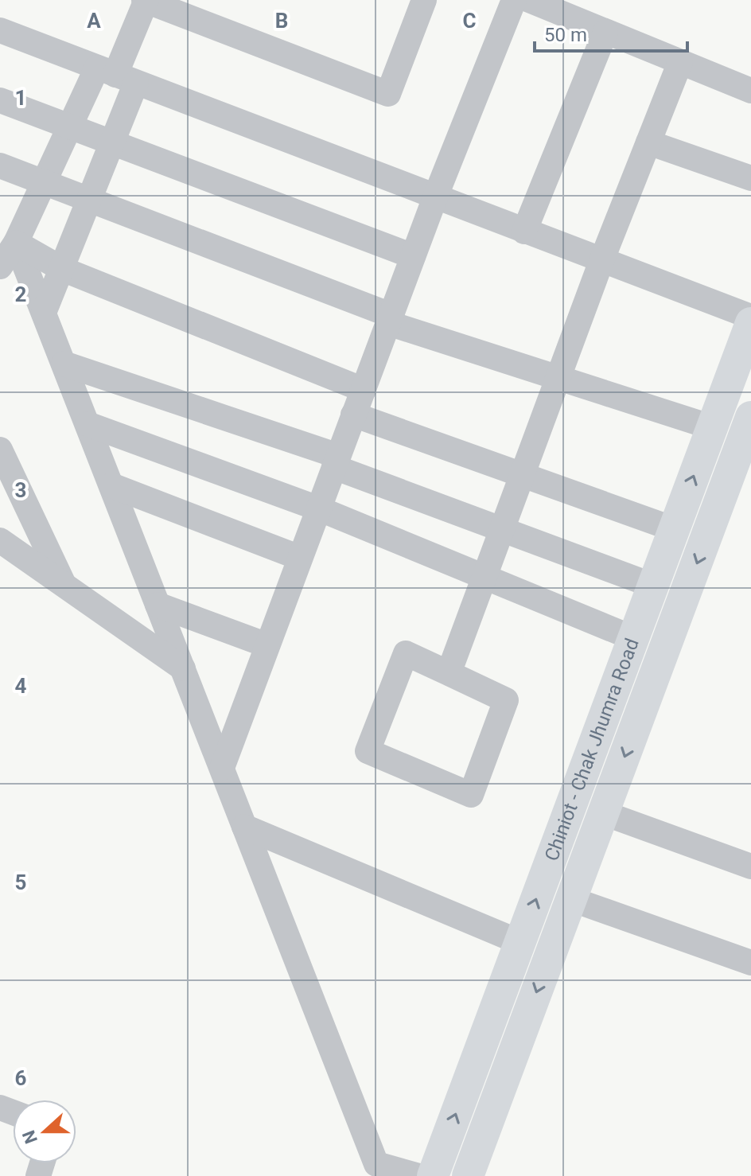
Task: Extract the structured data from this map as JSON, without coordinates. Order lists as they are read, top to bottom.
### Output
{
  "streets": {
    "main road": ["Chiniot - Chak Jhumra Road"]
  },
  "scale_bar": "50 m",
  "north": "left",
  "grid": {
    "columns": ["A", "B", "C"],
    "rows": [
      "1",
      "2",
      "3",
      "4",
      "5",
      "6"
    ]
  }
}
